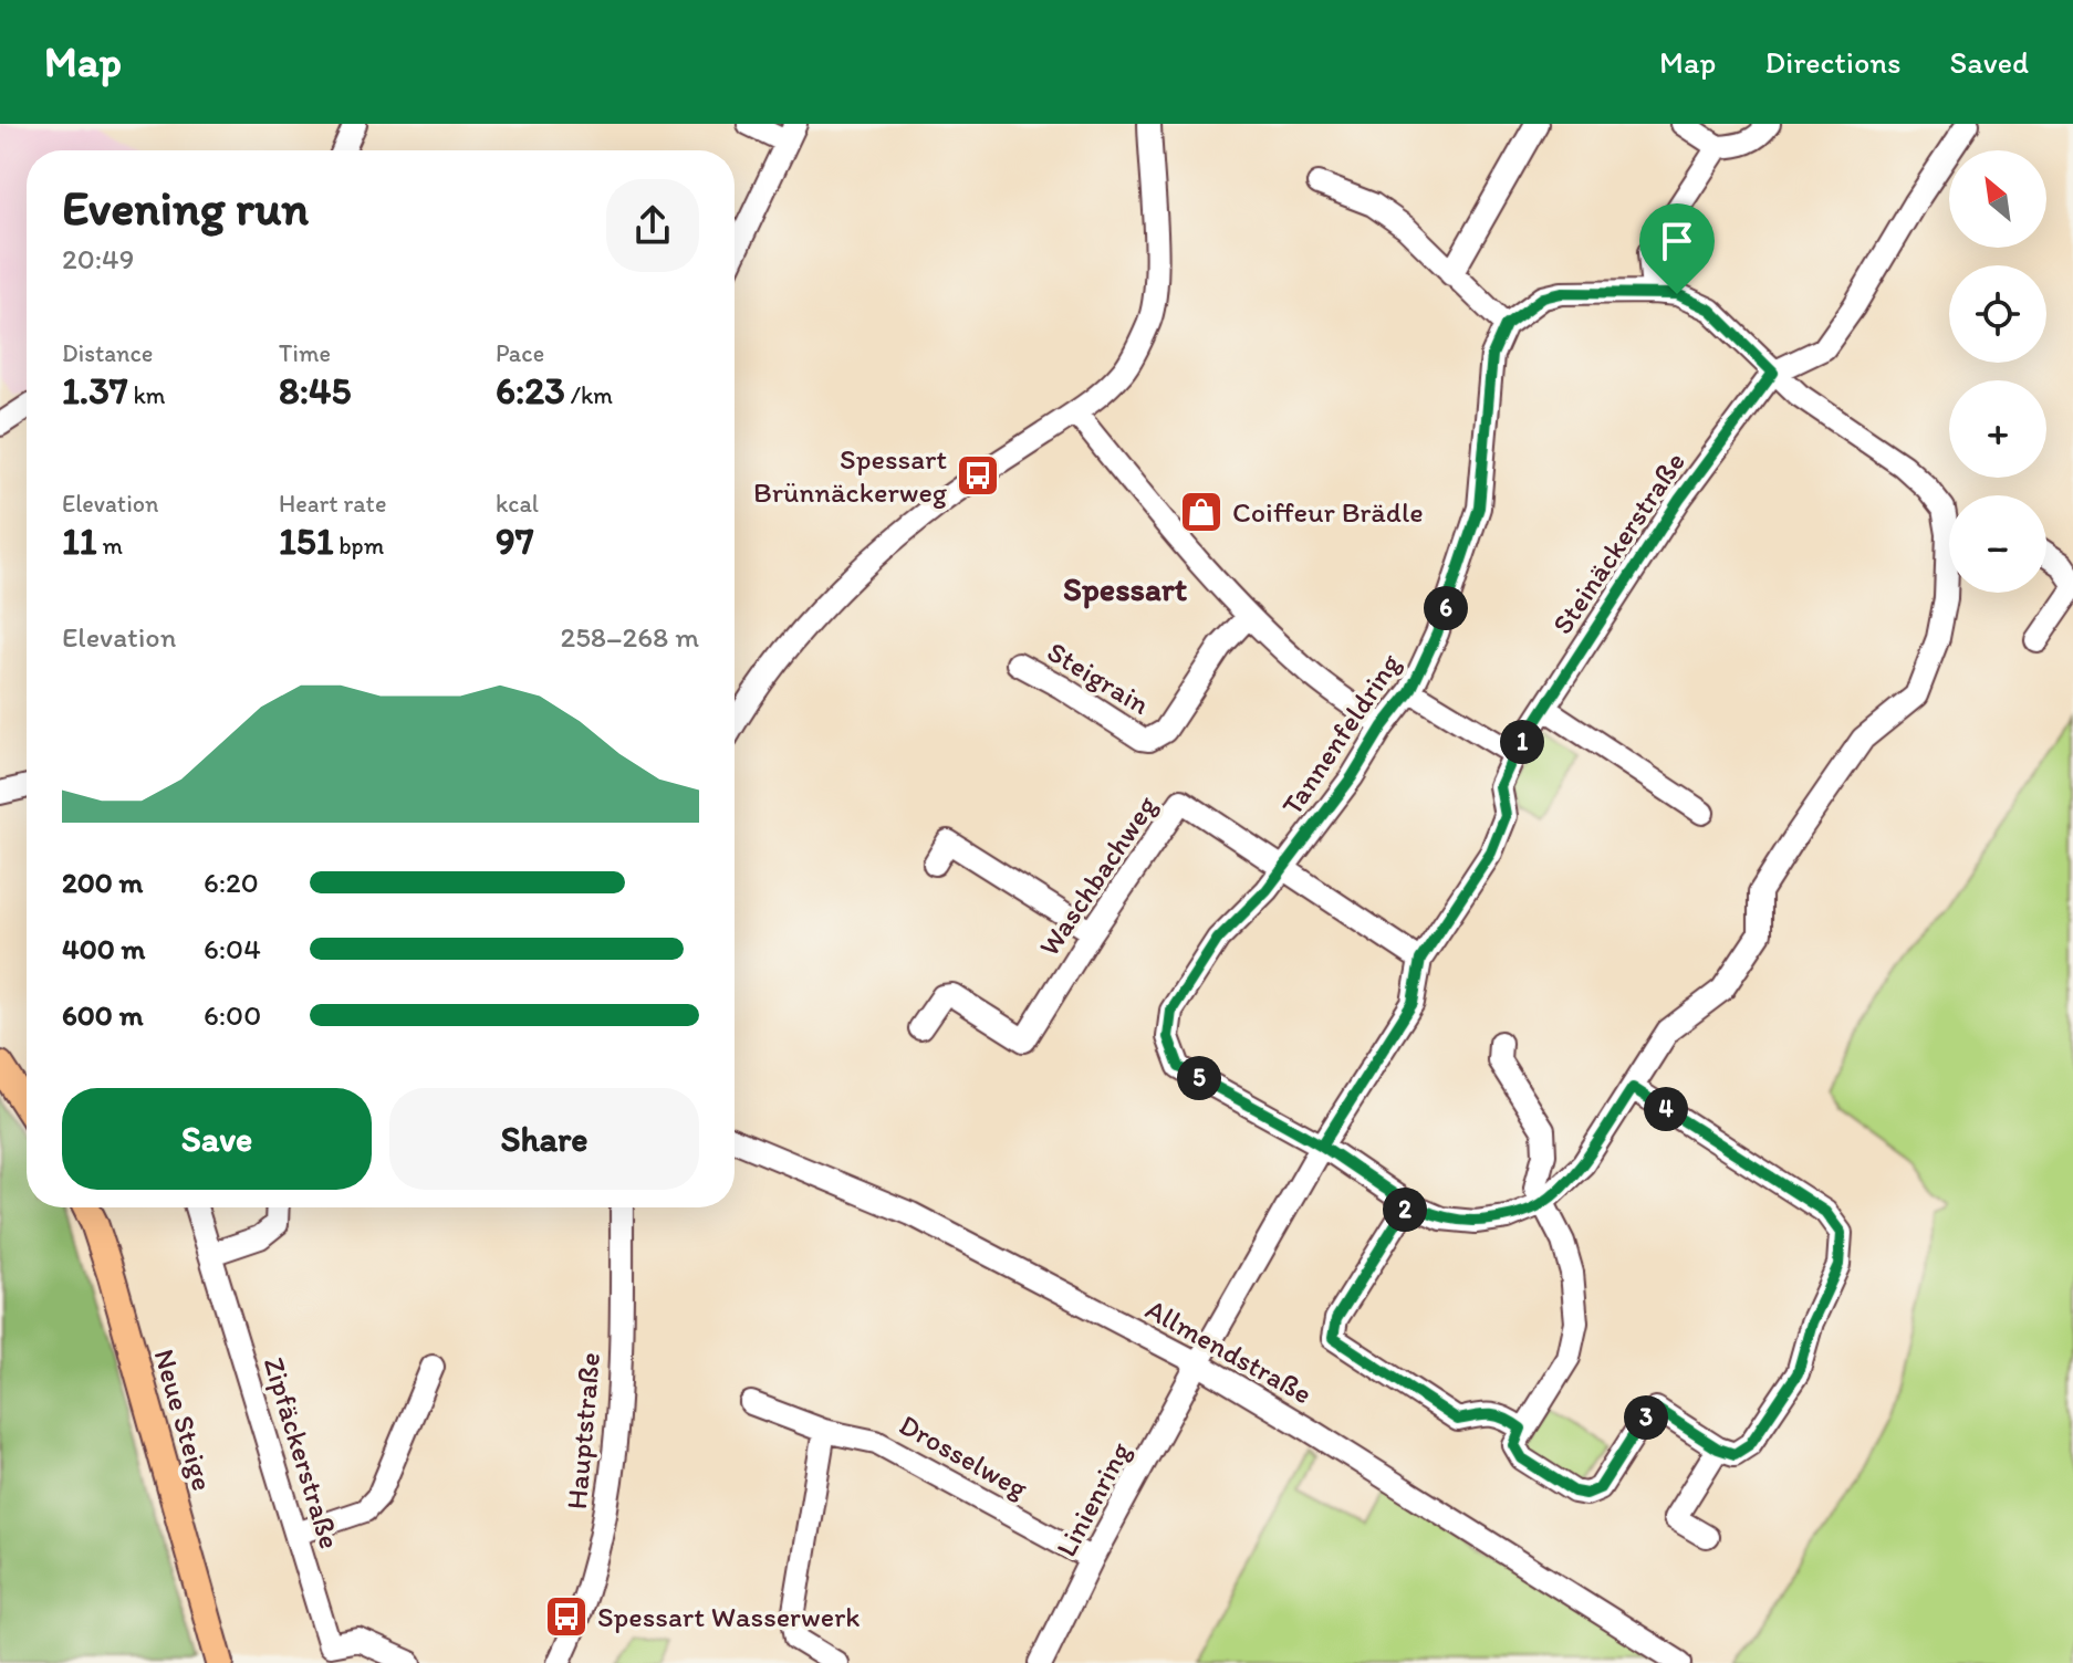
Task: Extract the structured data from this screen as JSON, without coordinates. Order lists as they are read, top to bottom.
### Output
{
  "streets": {
    "main road": ["Neue Steige"],
    "street": [
      "Steinäckerstraße",
      "Steigrain",
      "Tannenfeldring",
      "Waschbachweg",
      "Allmendstraße",
      "Hauptstraße",
      "Zipfäckerstraße",
      "Drosselweg",
      "Linienring"
    ]
  },
  "crossings": [
    ["Steinäckerstraße", "Tannenfeldring"],
    ["Steinäckerstraße", "Allmendstraße"],
    ["Steinäckerstraße", "Linienring"],
    ["Tannenfeldring", "Waschbachweg"],
    ["Allmendstraße", "Linienring"],
    ["Drosselweg", "Linienring"]
  ],
  "districts": ["Spessart"],
  "places": {
    "bus stop": ["Spessart Brünnäckerweg", "Spessart Wasserwerk"],
    "shop": ["Coiffeur Brädle"]
  },
  "north": "top left",
  "page": {
    "header": "Map",
    "nav": ["Map", "Directions", "Saved"],
    "map_buttons": ["+", "−"],
    "heading": ["Evening run", "20:49"],
    "stats": [
      ["Distance", "1.37 km"],
      ["Time", "8:45"],
      ["Pace", "6:23 /km"],
      ["Elevation", "11 m"],
      ["Heart rate", "151 bpm"],
      ["kcal", "97"]
    ],
    "pins": [
      "6",
      "1",
      "5",
      "4",
      "2",
      "3"
    ],
    "chart": ["Elevation", "258–268 m"],
    "list": [
      {
        "name": "200 m",
        "note": "6:20"
      },
      {
        "name": "400 m",
        "note": "6:04"
      },
      {
        "name": "600 m",
        "note": "6:00"
      }
    ],
    "buttons": ["Save", "Share"]
  }
}
